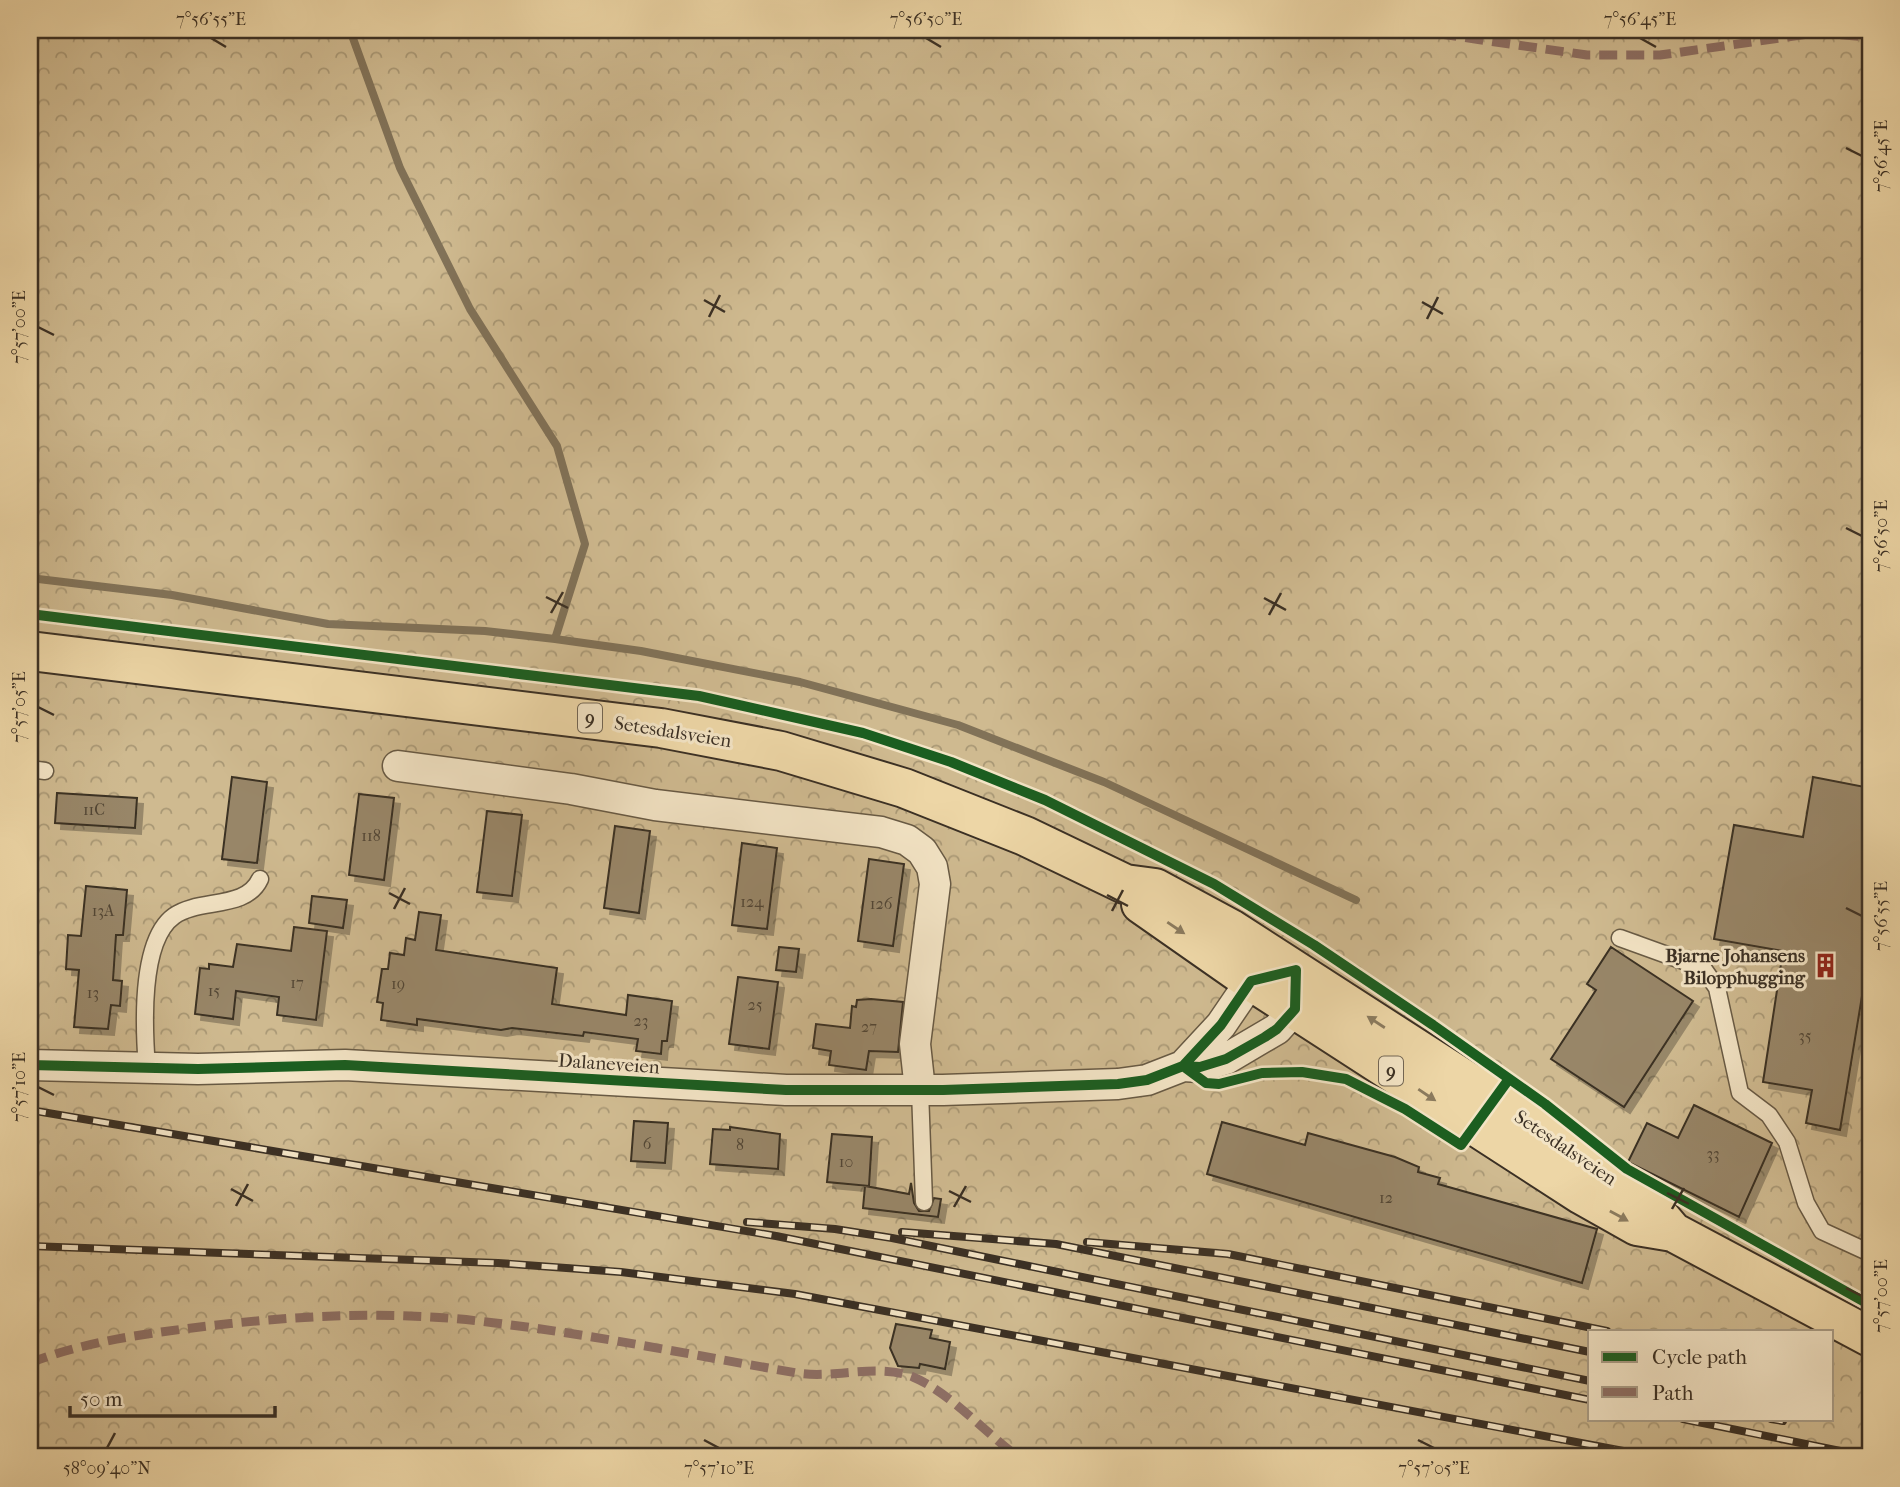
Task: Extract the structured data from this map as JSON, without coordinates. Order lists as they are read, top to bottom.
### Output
{
  "streets": {
    "highway": ["9", "Setesdalsveien"],
    "street": ["Dalaneveien"]
  },
  "crossings": [
    ["Setesdalsveien", "Dalaneveien"]
  ],
  "places": {
    "building": ["Bjarne Johansens Bilopphugging"]
  },
  "house_numbers": [
    "11C",
    "118",
    "124",
    "126",
    "13A",
    "17",
    "19",
    "15",
    "13",
    "25",
    "23",
    "27",
    "35",
    "6",
    "8",
    "33",
    "10",
    "12"
  ],
  "legend": ["Cycle path", "Path"],
  "scale_bar": "50 m",
  "coordinates": [
    "7°56'55\"E",
    "7°56'50\"E",
    "7°56'45\"E",
    "7°57'00\"E",
    "7°57'05\"E",
    "7°57'10\"E",
    "58°09'40\"N"
  ]
}
